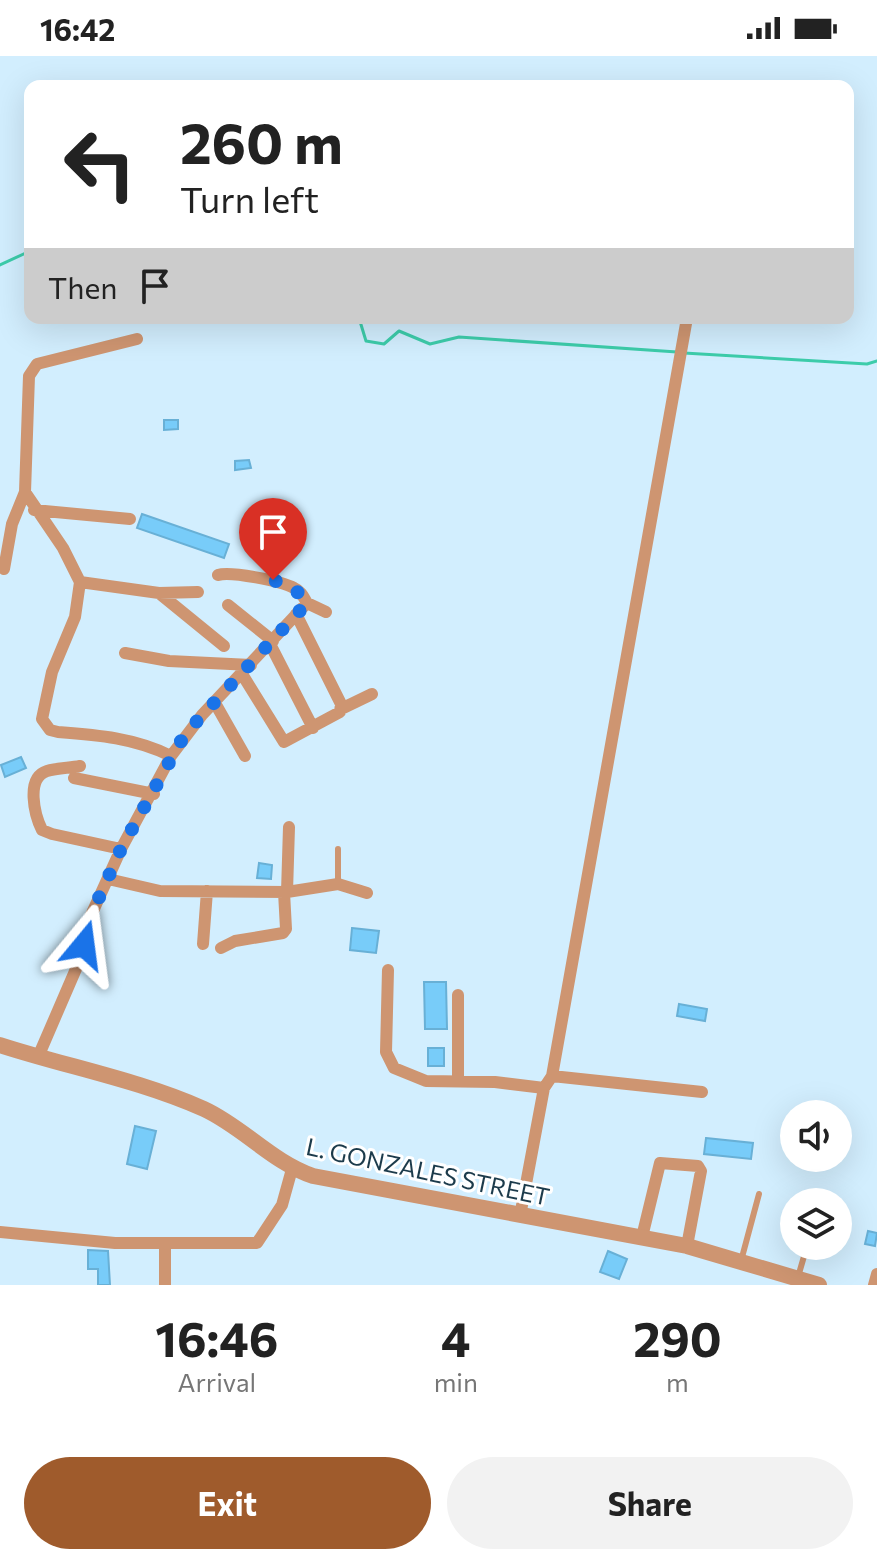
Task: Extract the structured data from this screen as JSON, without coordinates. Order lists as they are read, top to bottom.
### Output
{
  "streets": {
    "street": ["L. GONZALES STREET"]
  },
  "page": {
    "status": "16:42",
    "turn": ["260 m", "Turn left"],
    "then": "Then",
    "eta": [
      "16:46",
      "Arrival",
      "4",
      "min",
      "290",
      "m"
    ],
    "buttons": ["Exit", "Share"]
  }
}
